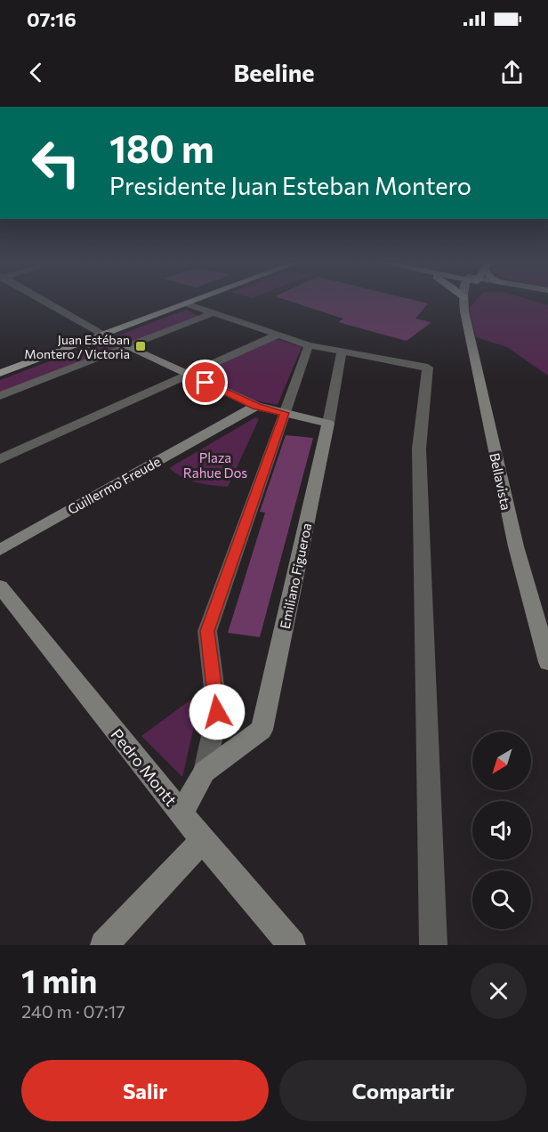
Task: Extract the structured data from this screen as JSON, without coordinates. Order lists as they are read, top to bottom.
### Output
{
  "streets": {
    "street": [
      "Bellavista",
      "Guillermo Freude",
      "Emiliano Figueroa",
      "Pedro Montt"
    ]
  },
  "crossings": [
    ["Emiliano Figueroa", "Pedro Montt"]
  ],
  "parks": ["Plaza Rahue Dos"],
  "places": {
    "transit": ["Juan Estéban Montero / Victoria"]
  },
  "north": "bottom left",
  "page": {
    "status": "07:16",
    "header": "Beeline",
    "turn": ["180 m", "Presidente Juan Esteban Montero"],
    "heading": ["1 min", "240 m · 07:17"],
    "buttons": ["Salir", "Compartir"]
  }
}
